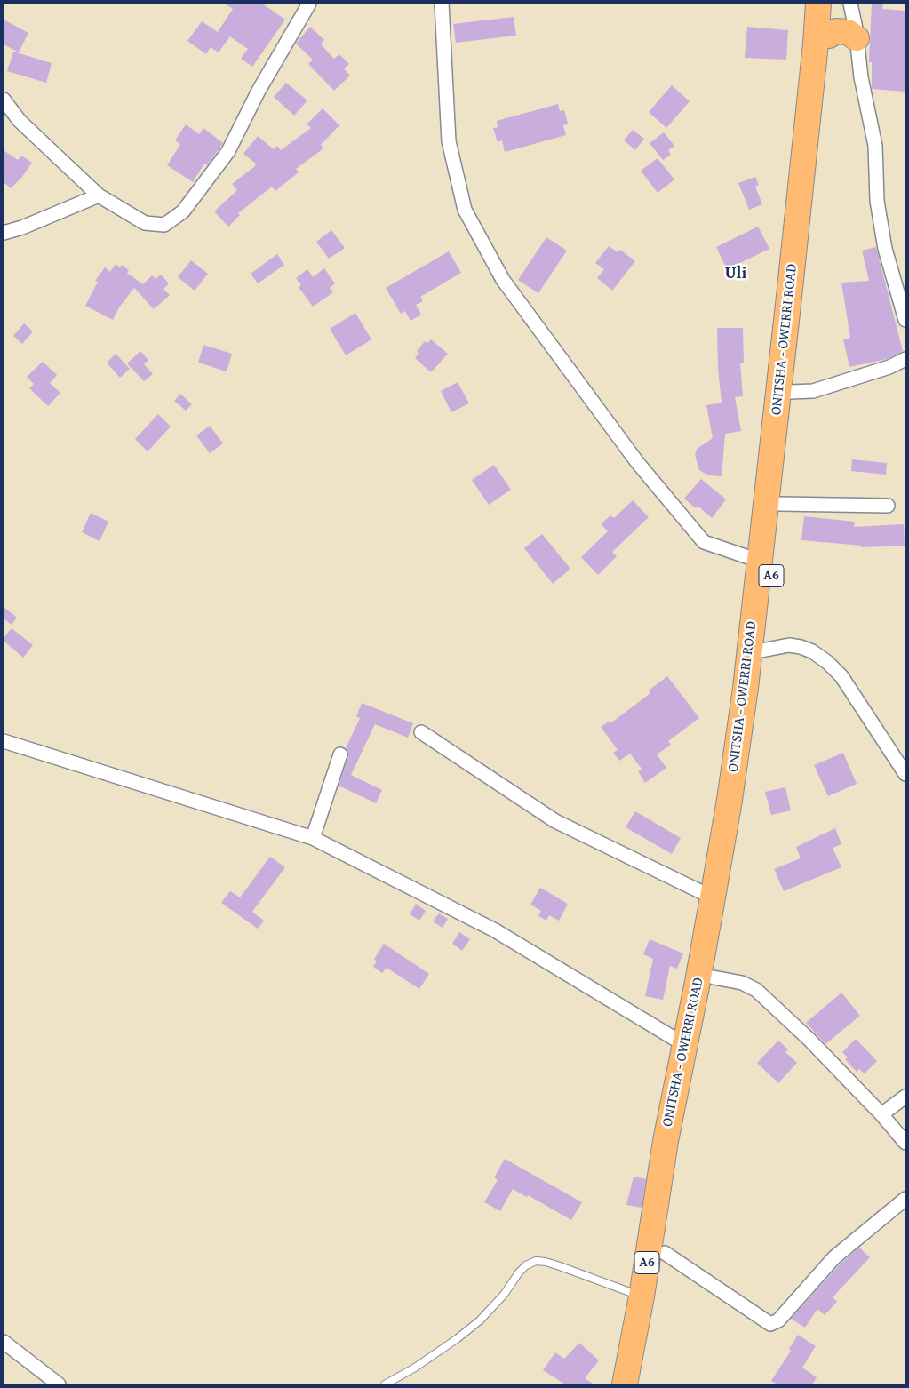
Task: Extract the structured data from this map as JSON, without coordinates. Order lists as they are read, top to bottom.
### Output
{
  "streets": {
    "highway": ["ONITSHA - OWERRI ROAD", "A6"]
  },
  "districts": ["Uli"]
}
